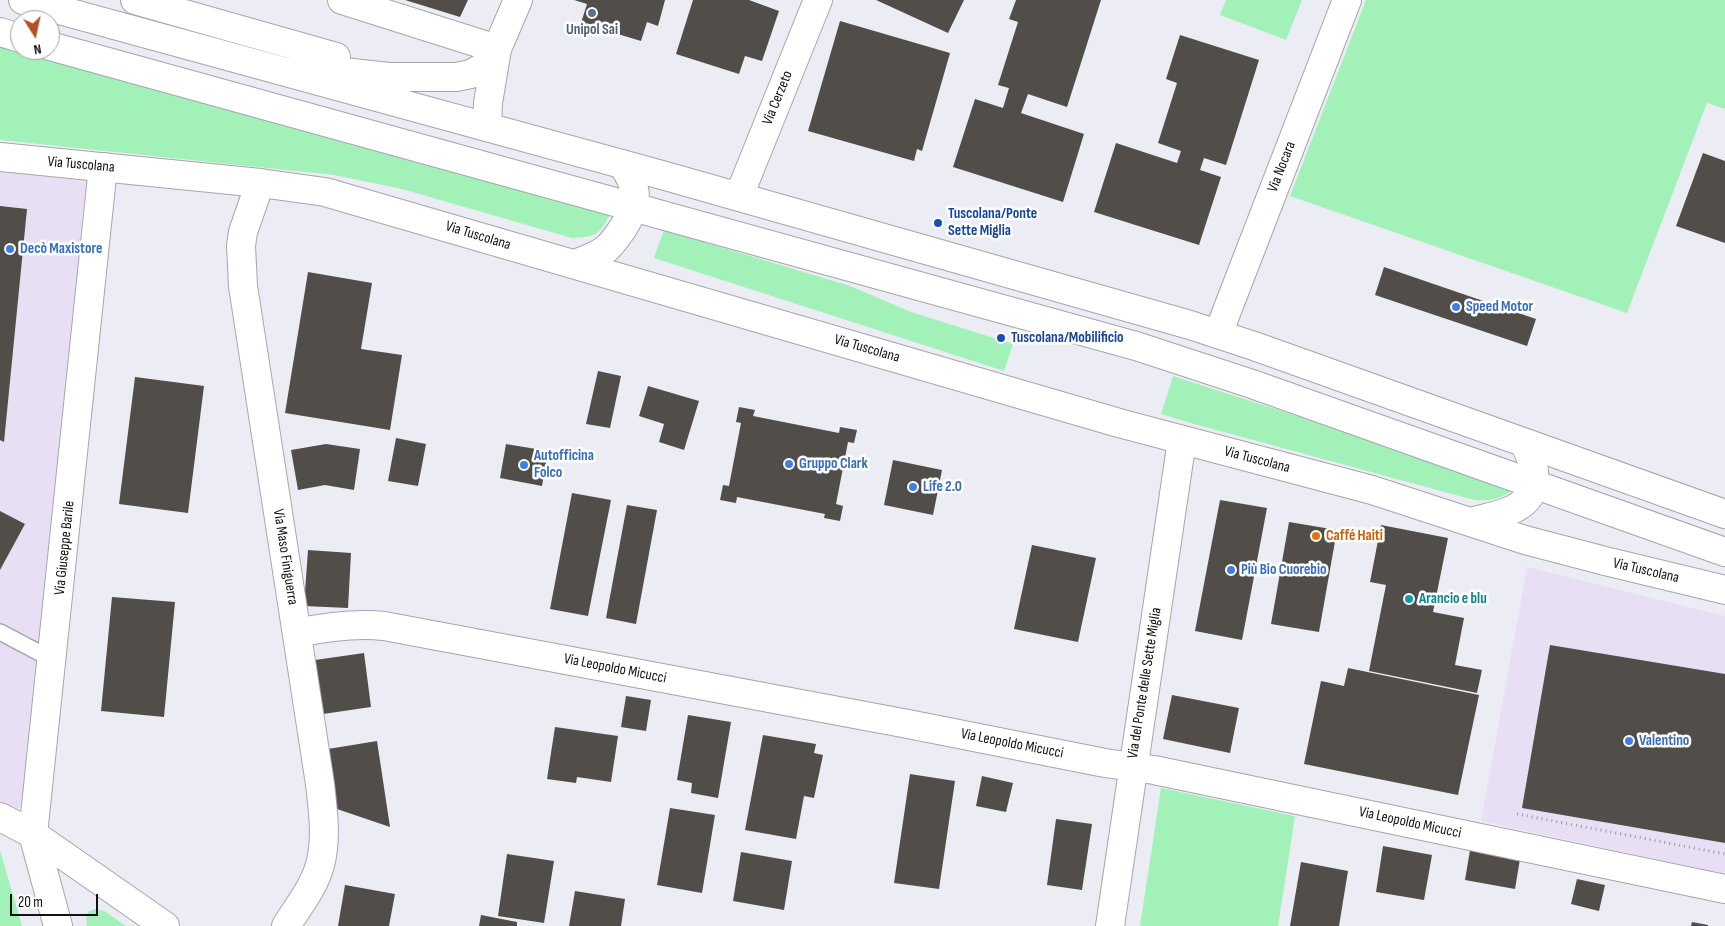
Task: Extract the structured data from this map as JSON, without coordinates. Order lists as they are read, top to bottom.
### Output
{
  "streets": {
    "street": [
      "Via Cerzeto",
      "Via Tuscolana",
      "Via Nocara",
      "Via Giuseppe Barile",
      "Via Maso Finiguerra",
      "Via Leopoldo Micucci",
      "Via del Ponte delle Sette Miglia"
    ]
  },
  "crossings": [
    ["Via Tuscolana", "Via Giuseppe Barile"],
    ["Via Tuscolana", "Via Maso Finiguerra"],
    ["Via Tuscolana", "Via del Ponte delle Sette Miglia"],
    ["Via Maso Finiguerra", "Via Leopoldo Micucci"],
    ["Via Leopoldo Micucci", "Via del Ponte delle Sette Miglia"]
  ],
  "places": [
    "Unipol Sai",
    "Tuscolana/Ponte Sette Miglia",
    "Decò Maxistore",
    "Speed Motor",
    "Tuscolana/Mobilificio",
    "Gruppo Clark",
    "Autofficina Folco",
    "Life 2.0",
    "Caffé Haiti",
    "Più Bio Cuorebio",
    "Arancio e blu",
    "Valentino"
  ],
  "scale_bar": "20 m",
  "north": "bottom"
}
